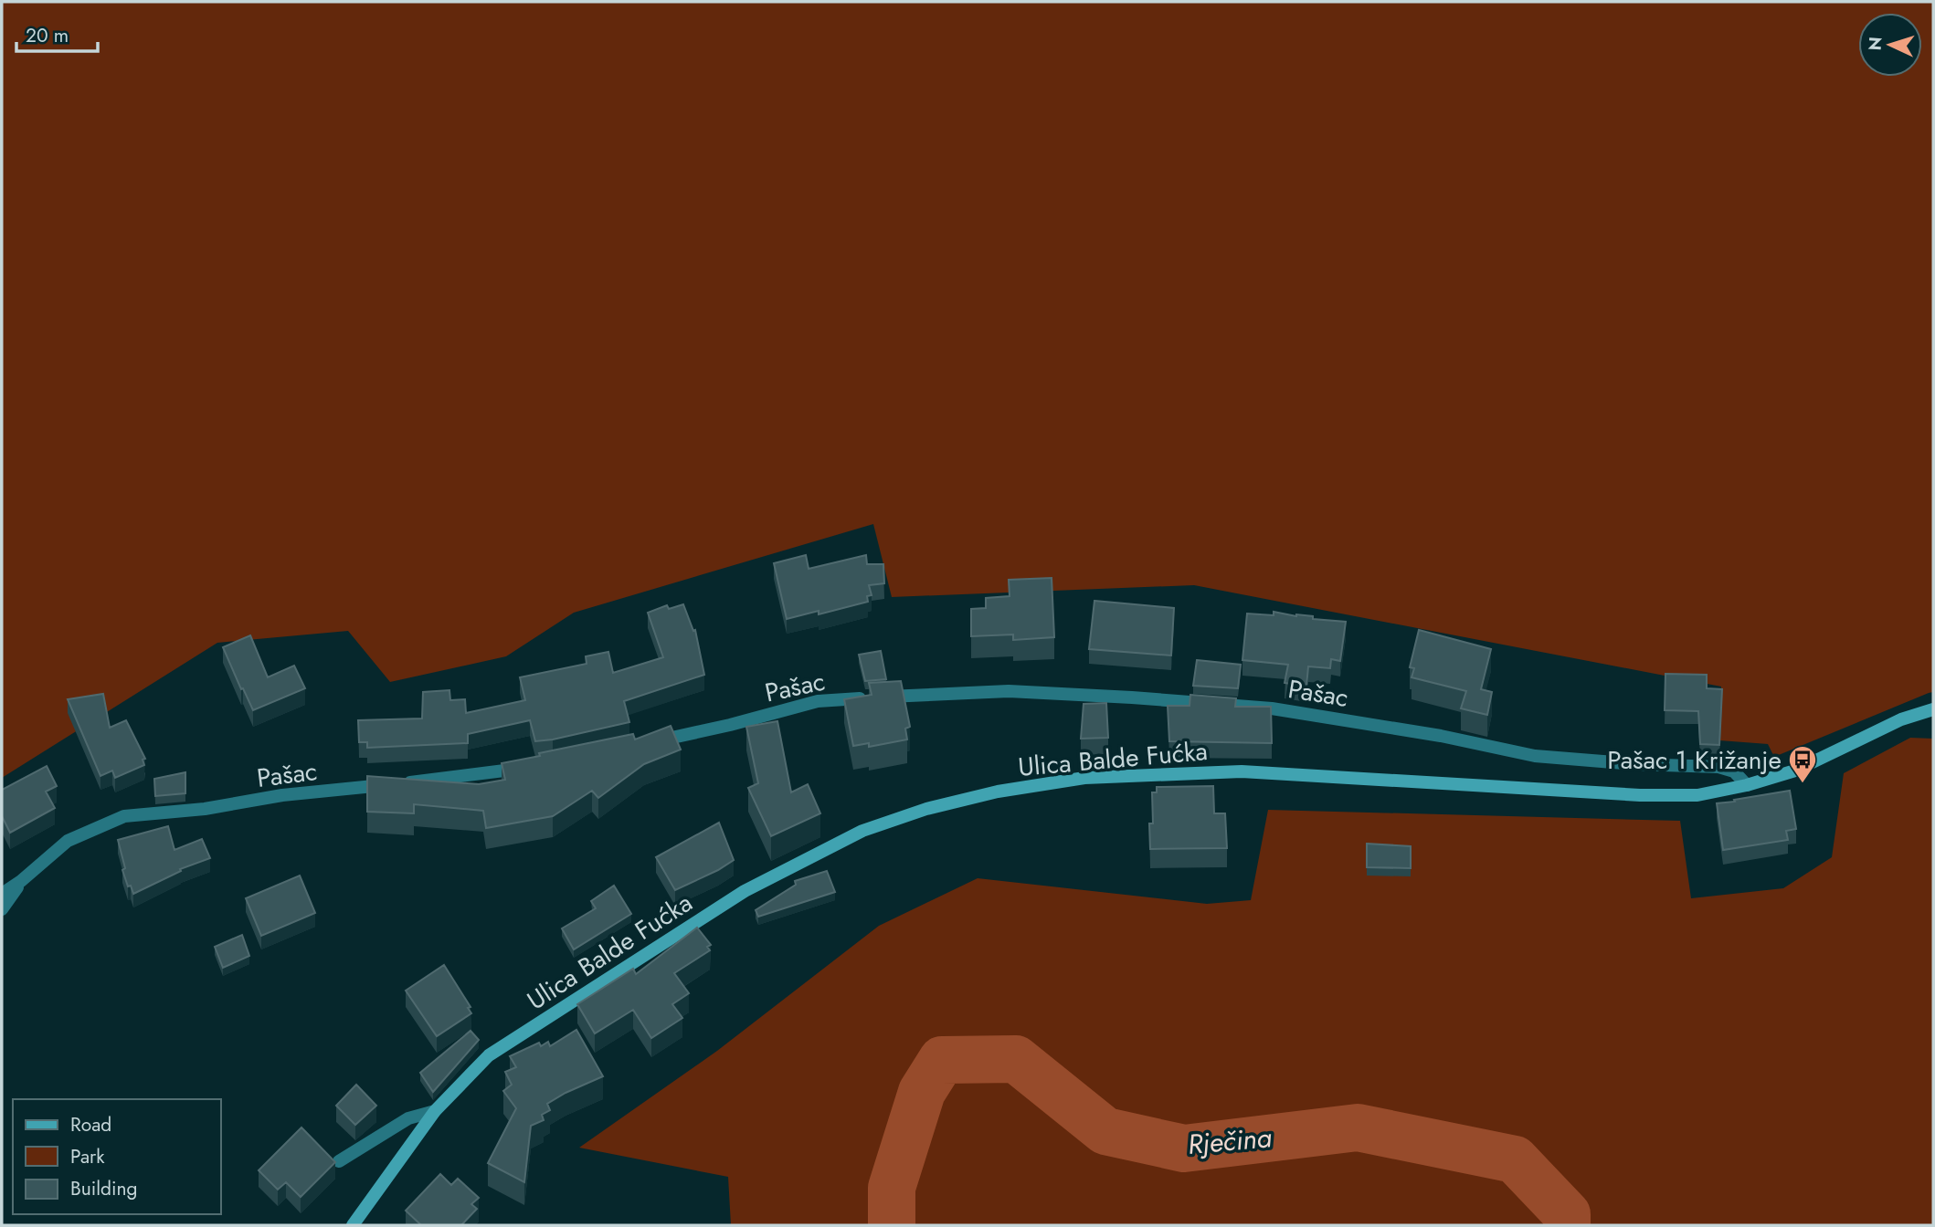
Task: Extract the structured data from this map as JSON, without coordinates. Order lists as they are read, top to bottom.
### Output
{
  "streets": {
    "main road": ["Ulica Balde Fućka"],
    "street": ["Pašac"]
  },
  "crossings": [
    ["Pašac", "Ulica Balde Fućka"]
  ],
  "water": ["Rječina"],
  "places": {
    "bus stop": ["Pašac 1 Križanje"]
  },
  "legend": ["Road", "Park", "Building"],
  "scale_bar": "20 m",
  "north": "left"
}
